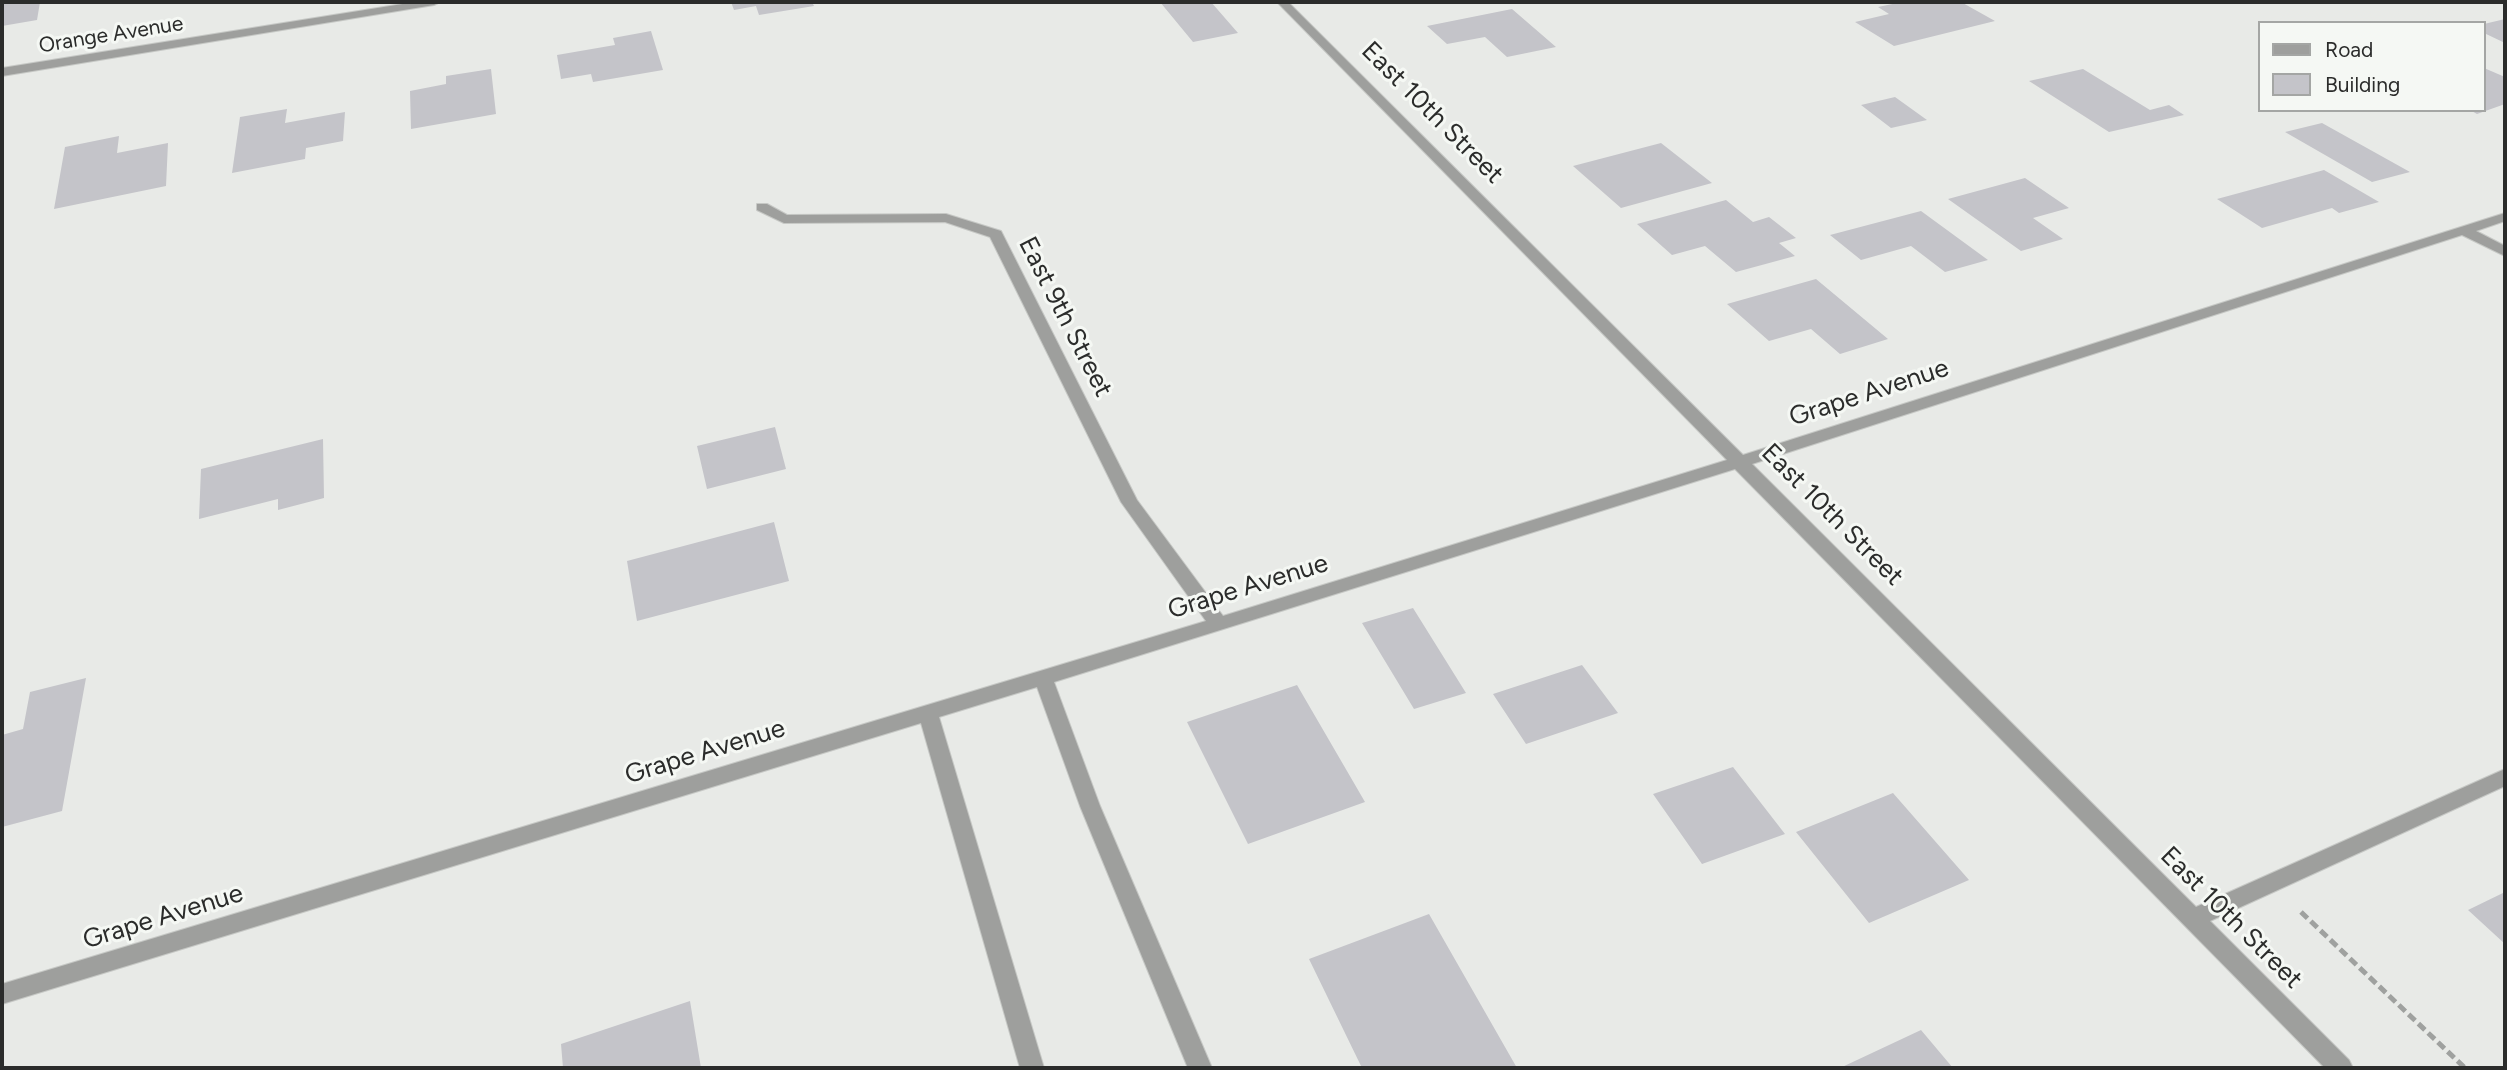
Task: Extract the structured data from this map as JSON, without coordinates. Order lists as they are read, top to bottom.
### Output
{
  "streets": {
    "street": [
      "Orange Avenue",
      "East 10th Street",
      "East 9th Street",
      "Grape Avenue"
    ]
  },
  "crossings": [
    ["East 10th Street", "Grape Avenue"],
    ["East 9th Street", "Grape Avenue"]
  ],
  "legend": ["Road", "Building"]
}
